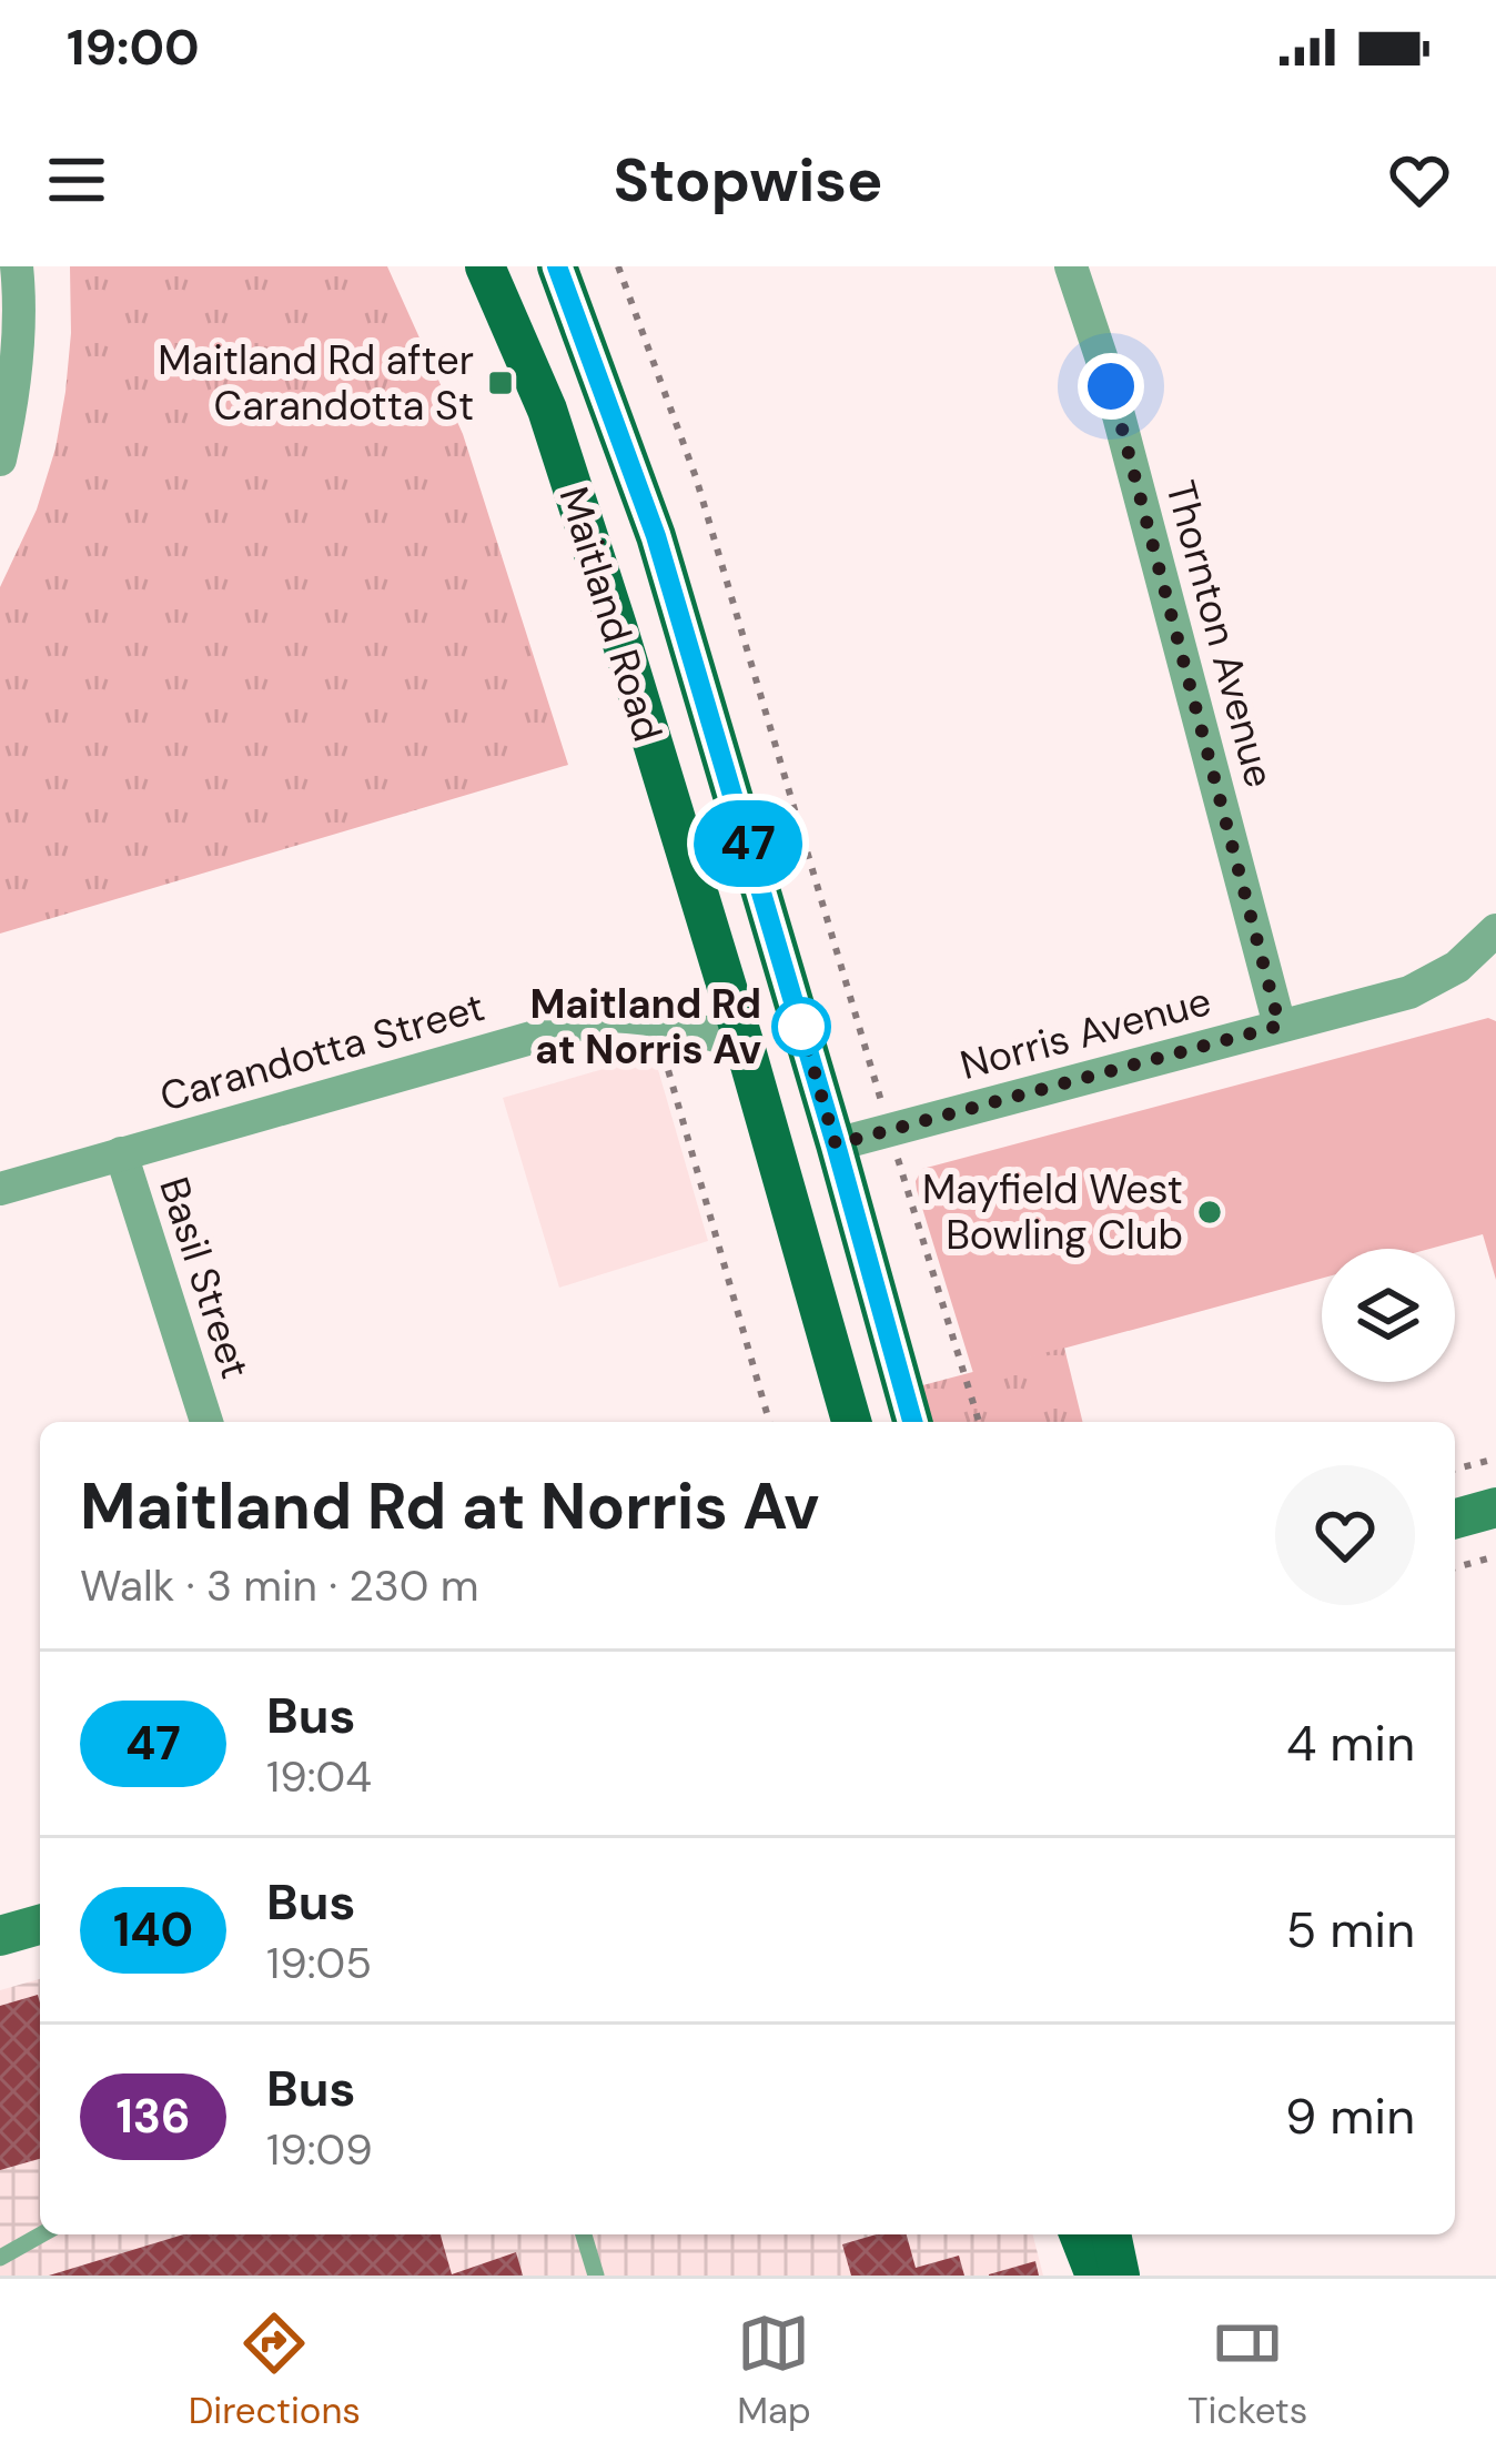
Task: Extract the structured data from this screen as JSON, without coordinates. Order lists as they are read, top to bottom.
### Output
{
  "streets": {
    "main road": ["Maitland Road"],
    "street": [
      "Thornton Avenue",
      "Norris Avenue",
      "Carandotta Street",
      "Basil Street"
    ]
  },
  "crossings": [
    ["Maitland Road", "Norris Avenue"],
    ["Maitland Road", "Carandotta Street"],
    ["Thornton Avenue", "Norris Avenue"],
    ["Carandotta Street", "Basil Street"]
  ],
  "places": {
    "transit": ["Maitland Rd after Carandotta St"],
    "other": ["Maitland Rd at Norris Av", "Mayfield West Bowling Club"]
  },
  "lines": ["bus line 47"],
  "page": {
    "status": "19:00",
    "header": "Stopwise",
    "on_map": "47",
    "heading": ["Maitland Rd at Norris Av", "Walk · 3 min · 230 m"],
    "list": [
      {
        "mark": "47",
        "name": "Bus",
        "note": "19:04",
        "value": "4 min"
      },
      {
        "mark": "140",
        "name": "Bus",
        "note": "19:05",
        "value": "5 min"
      },
      {
        "mark": "136",
        "name": "Bus",
        "note": "19:09",
        "value": "9 min"
      }
    ],
    "tabs": ["Directions", "Map", "Tickets"]
  }
}
